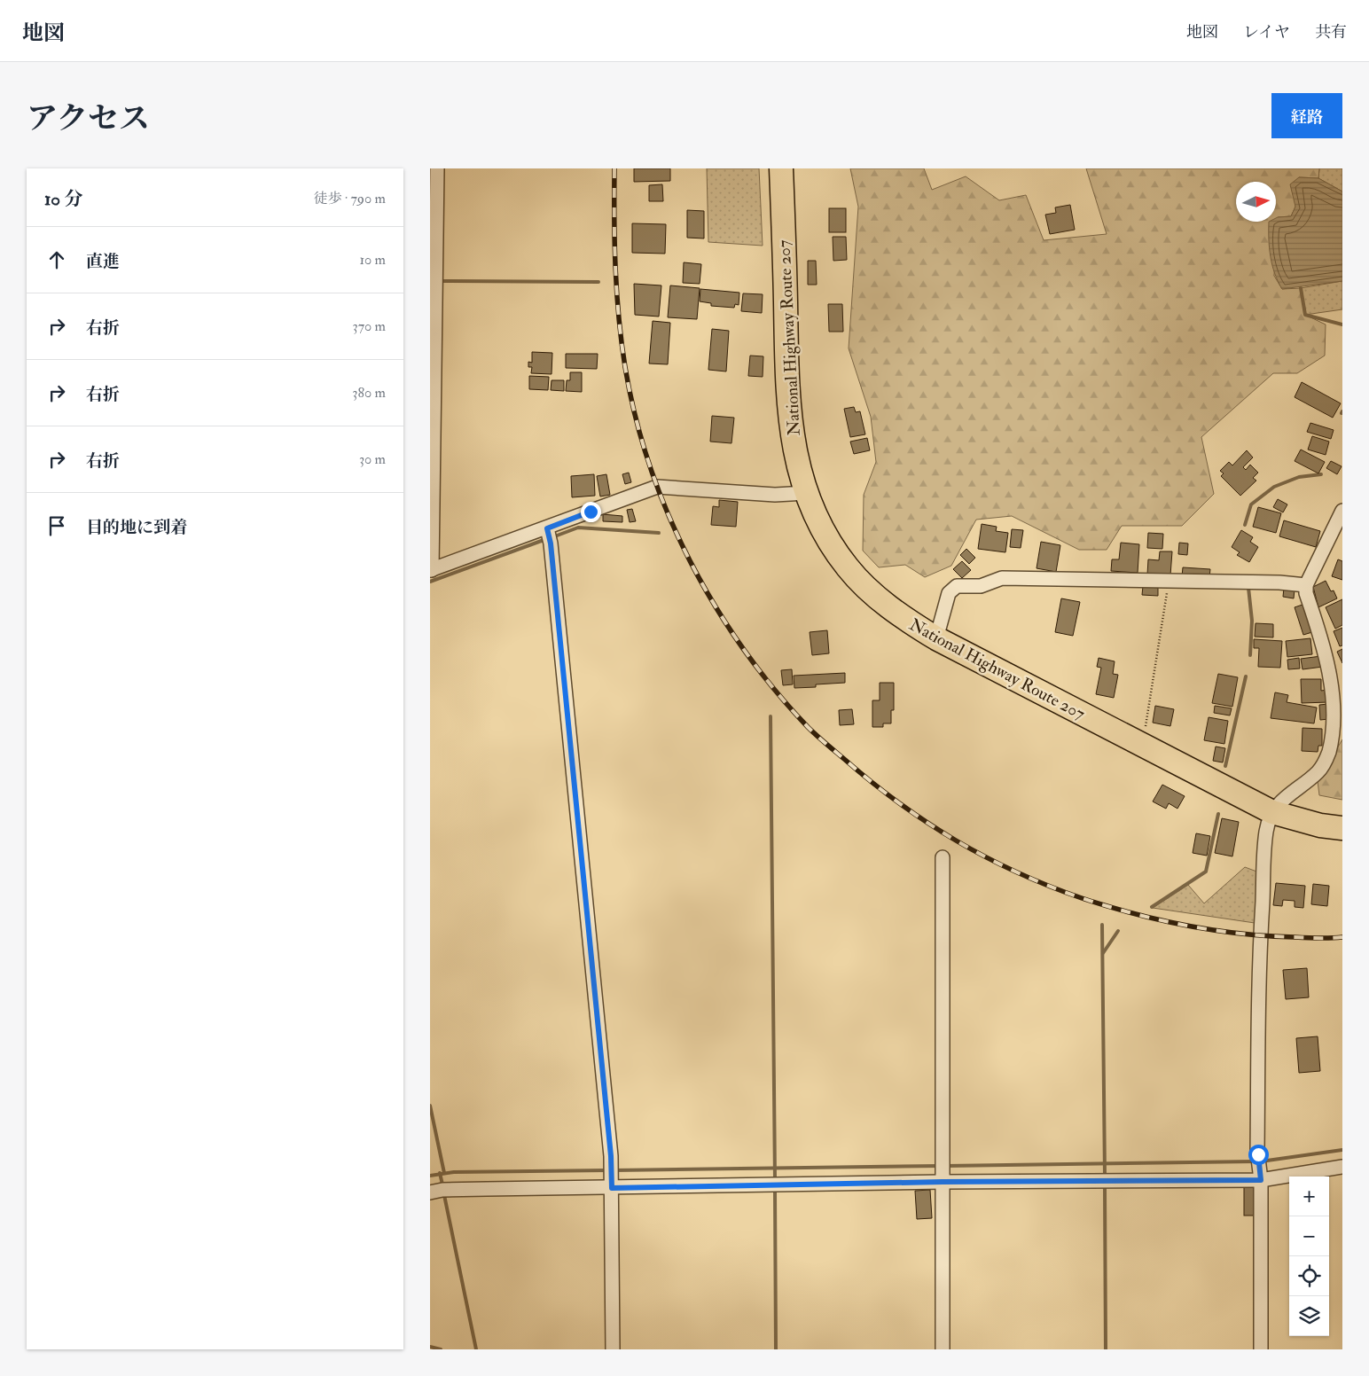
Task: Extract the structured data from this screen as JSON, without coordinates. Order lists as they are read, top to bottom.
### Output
{
  "streets": {
    "highway": ["National Highway Route 207"]
  },
  "north": "right",
  "page": {
    "header": "地図",
    "nav": ["地図", "レイヤ", "共有"],
    "title": "アクセス",
    "buttons": "経路",
    "heading": ["10 分", "徒歩 · 790 m"],
    "list": [
      ["直進", "10 m"],
      ["右折", "370 m"],
      ["右折", "380 m"],
      ["右折", "30 m"],
      "目的地に到着"
    ],
    "map_buttons": ["+", "−"]
  }
}
